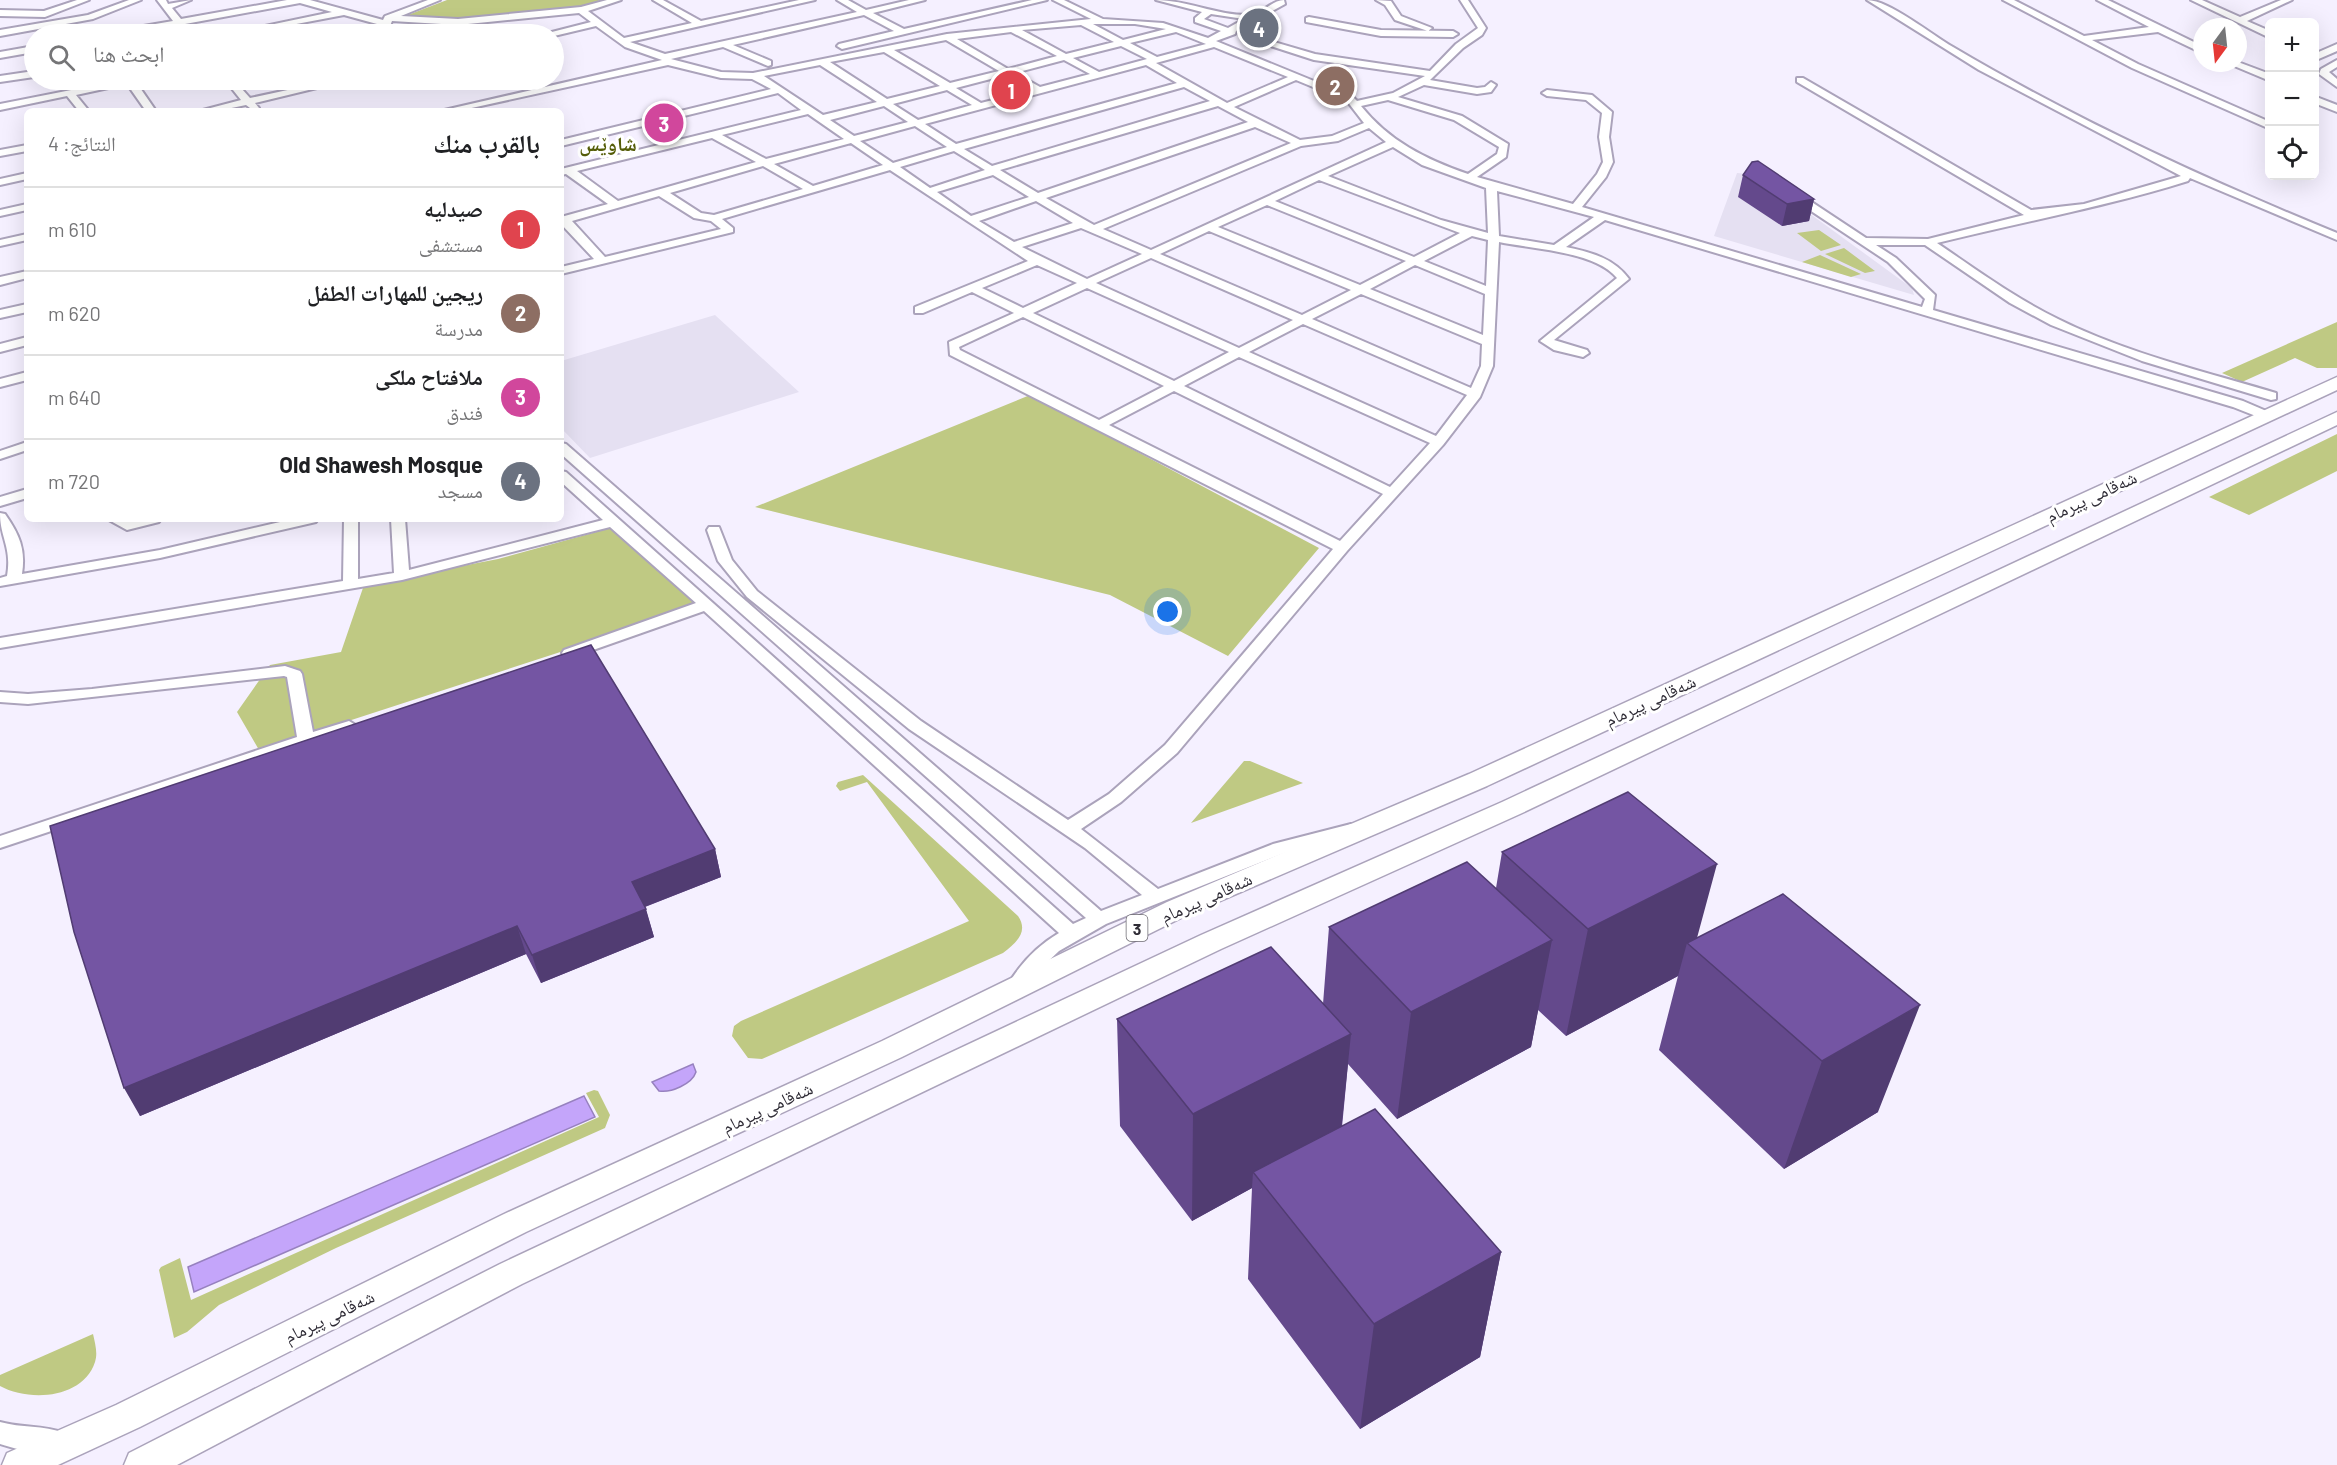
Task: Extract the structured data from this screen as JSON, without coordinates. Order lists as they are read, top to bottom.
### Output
{
  "streets": {
    "highway": ["شەقامی پیرمام", "3"]
  },
  "districts": ["شاوێس"],
  "north": "bottom",
  "page": {
    "pins": [
      "4",
      "2",
      "1",
      "3"
    ],
    "map_buttons": ["+", "−"],
    "search": "ابحث هنا",
    "heading": ["بالقرب منك", "النتائج: 4"],
    "list": [
      {
        "mark": "1",
        "name": "صیدلیە",
        "note": "مستشفى",
        "value": "610 m"
      },
      {
        "mark": "2",
        "name": "ريجين للمهارات الطفل",
        "note": "مدرسة",
        "value": "620 m"
      },
      {
        "mark": "3",
        "name": "ملافتاح ملکی",
        "note": "فندق",
        "value": "640 m"
      },
      {
        "mark": "4",
        "name": "Old Shawesh Mosque",
        "note": "مسجد",
        "value": "720 m"
      }
    ]
  }
}
